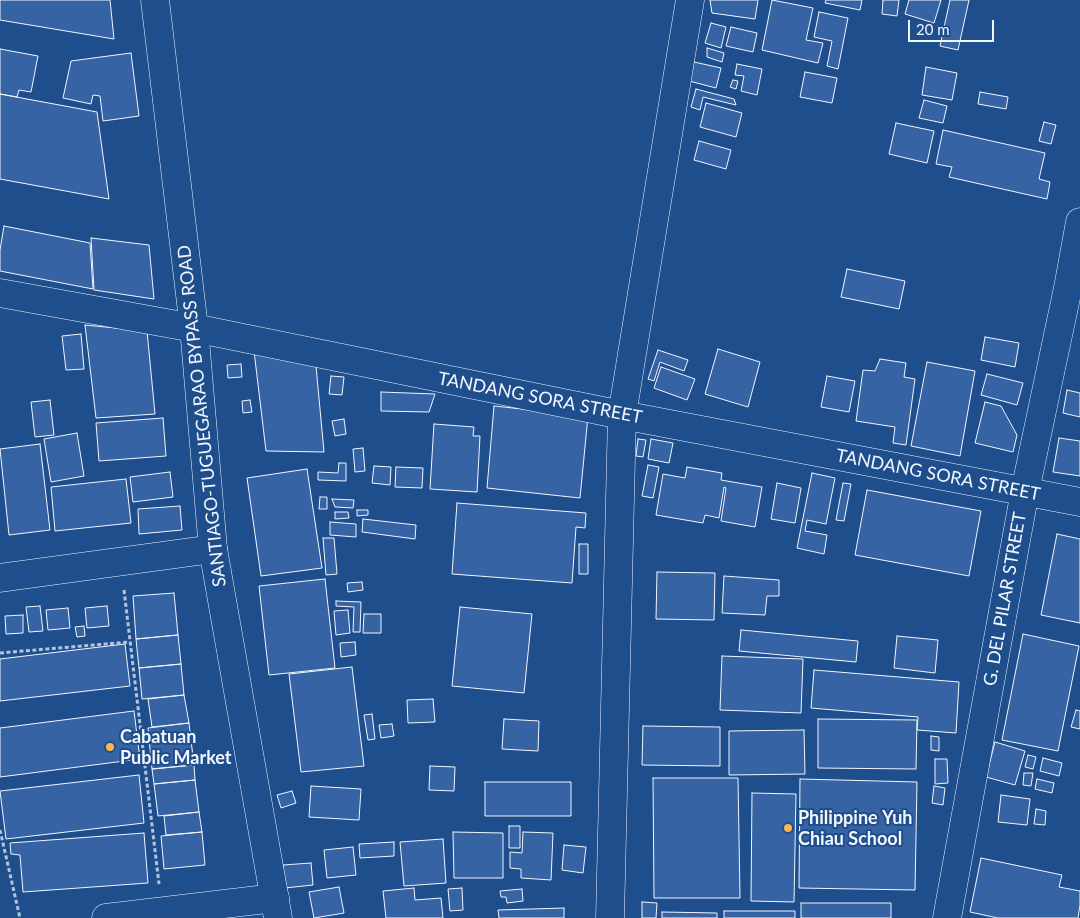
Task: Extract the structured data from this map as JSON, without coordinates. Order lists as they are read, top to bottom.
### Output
{
  "streets": {
    "main road": ["TANDANG SORA STREET", "SANTIAGO-TUGUEGARAO BYPASS ROAD", "G. DEL PILAR STREET"]
  },
  "crossings": [
    ["TANDANG SORA STREET", "SANTIAGO-TUGUEGARAO BYPASS ROAD"],
    ["TANDANG SORA STREET", "G. DEL PILAR STREET"]
  ],
  "places": ["Cabatuan Public Market", "Philippine Yuh Chiau School"],
  "scale_bar": "20 m"
}
